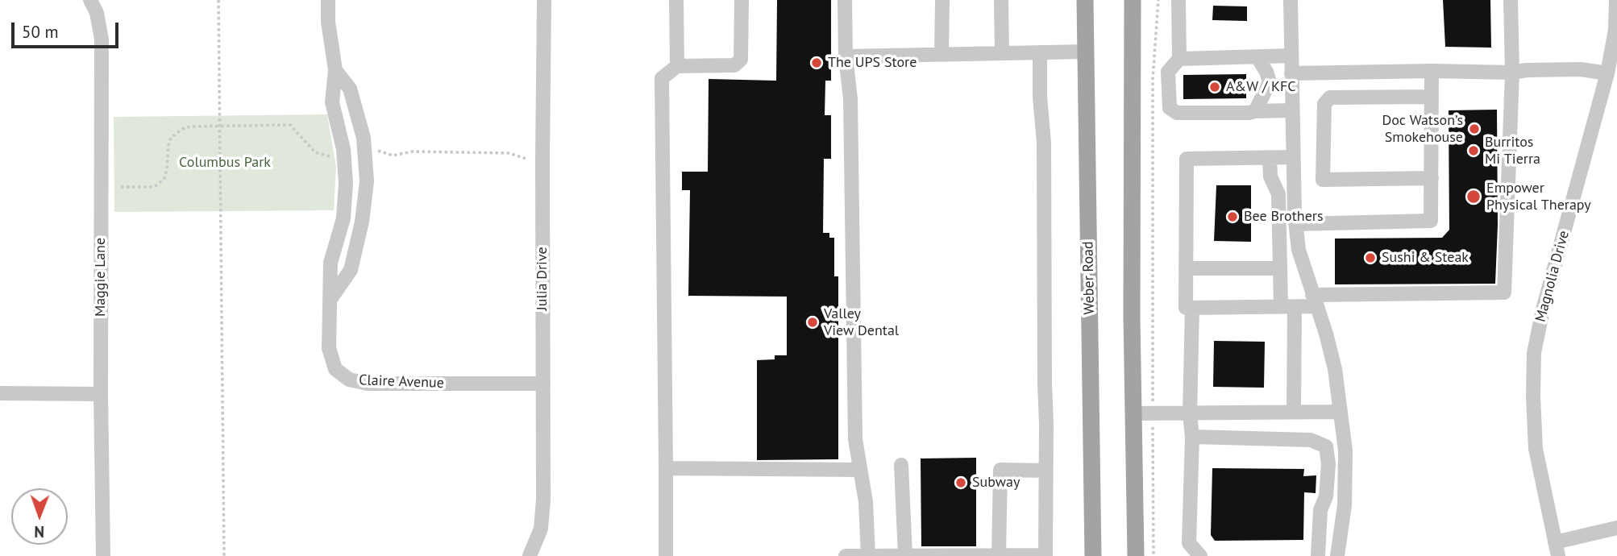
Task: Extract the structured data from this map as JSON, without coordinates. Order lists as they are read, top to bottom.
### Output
{
  "streets": {
    "main road": ["Weber Road"],
    "street": [
      "Magnolia Drive",
      "Maggie Lane",
      "Julia Drive",
      "Claire Avenue"
    ]
  },
  "crossings": [
    ["Julia Drive", "Claire Avenue"]
  ],
  "parks": ["Columbus Park"],
  "places": [
    "The UPS Store",
    "A&W / KFC",
    "Doc Watson’s Smokehouse",
    "Burritos Mi Tierra",
    "Empower Physical Therapy",
    "Bee Brothers",
    "Sushi & Steak",
    "Valley View Dental",
    "Subway"
  ],
  "scale_bar": "50 m",
  "north": "bottom"
}
